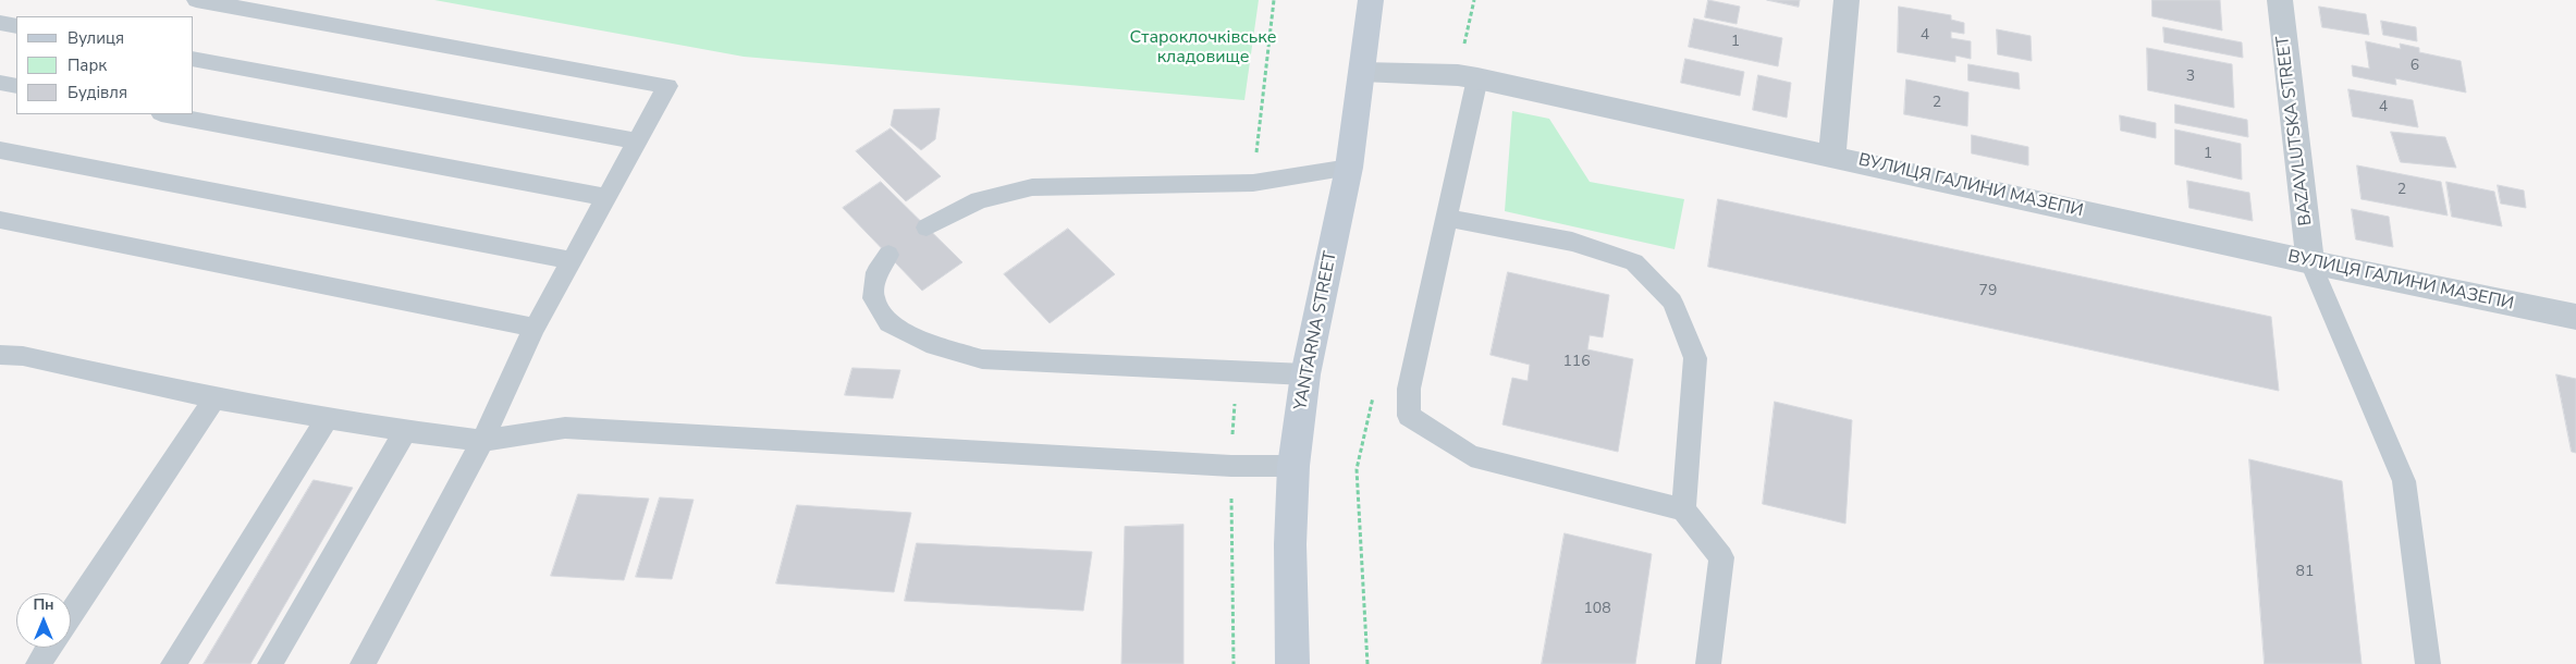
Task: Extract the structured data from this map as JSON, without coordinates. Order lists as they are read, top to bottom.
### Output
{
  "streets": {
    "main road": ["YANTARNA STREET"],
    "street": ["BAZAVLUTSKA STREET", "ВУЛИЦЯ ГАЛИНИ МАЗЕПИ"]
  },
  "crossings": [
    ["BAZAVLUTSKA STREET", "ВУЛИЦЯ ГАЛИНИ МАЗЕПИ"],
    ["ВУЛИЦЯ ГАЛИНИ МАЗЕПИ", "YANTARNA STREET"]
  ],
  "parks": ["Староклочківське кладовище"],
  "house_numbers": [
    "4",
    "1",
    "6",
    "3",
    "2",
    "4",
    "1",
    "2",
    "79",
    "116",
    "81",
    "108"
  ],
  "legend": ["Вулиця", "Парк", "Будівля"],
  "north": "top"
}
